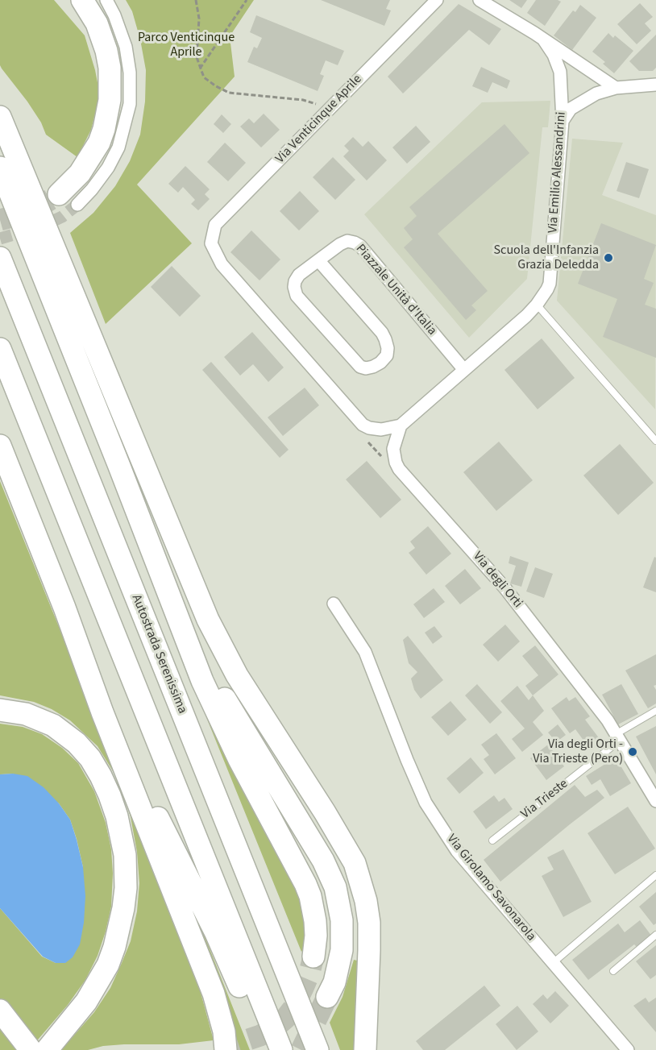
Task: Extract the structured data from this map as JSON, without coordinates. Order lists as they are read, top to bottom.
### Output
{
  "streets": {
    "highway": ["Autostrada Serenissima"],
    "street": [
      "Via Venticinque Aprile",
      "Via Emilio Alessandrini",
      "Piazzale Unità d'Italia",
      "Via degli Orti",
      "Via Girolamo Savonarola"
    ],
    "lane": ["Via Trieste"]
  },
  "crossings": [
    ["Via Emilio Alessandrini", "Piazzale Unità d'Italia"],
    ["Via degli Orti", "Via Trieste"]
  ],
  "parks": ["Parco Venticinque Aprile"],
  "places": ["Scuola dell'Infanzia Grazia Deledda", "Via degli Orti - Via Trieste (Pero)"]
}
